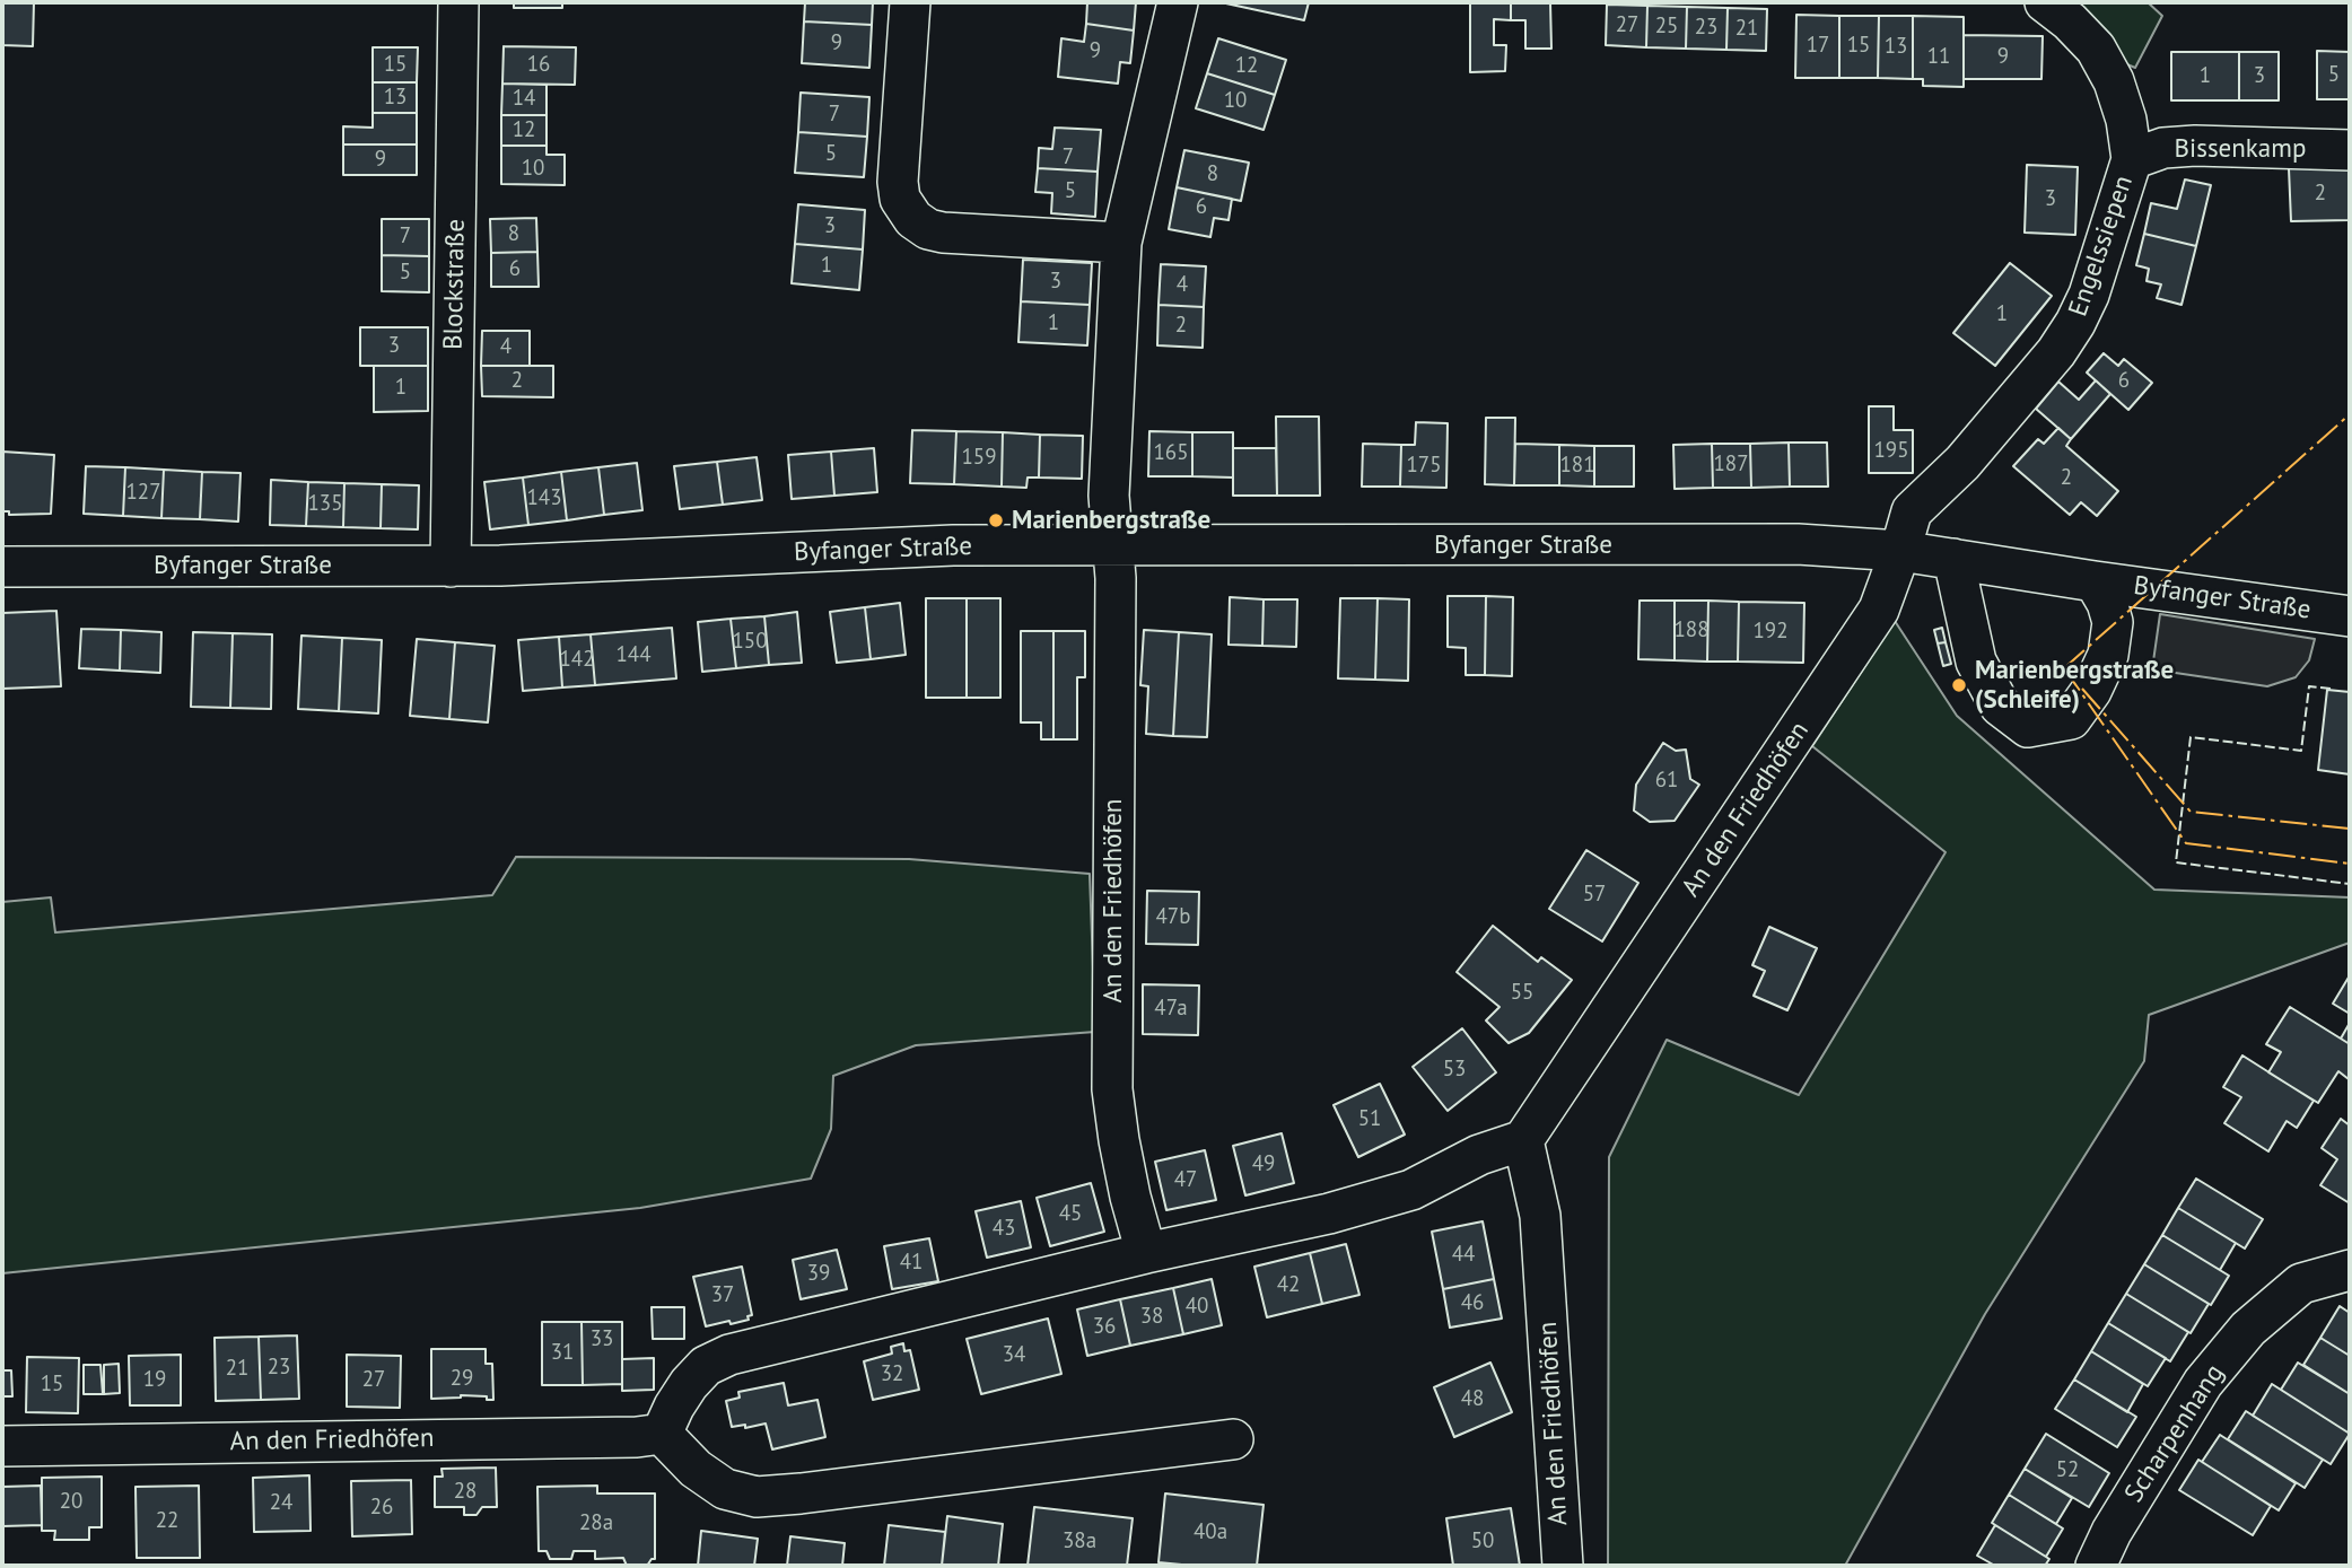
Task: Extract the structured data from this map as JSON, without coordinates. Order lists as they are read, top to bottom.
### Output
{
  "streets": {
    "street": [
      "Bissenkamp",
      "Engelssiepen",
      "Blockstraße",
      "Byfanger Straße",
      "An den Friedhöfen",
      "Scharpenhang"
    ]
  },
  "crossings": [
    ["Bissenkamp", "Engelssiepen"],
    ["Engelssiepen", "Byfanger Straße"],
    ["Engelssiepen", "An den Friedhöfen"],
    ["Blockstraße", "Byfanger Straße"],
    ["Byfanger Straße", "An den Friedhöfen"]
  ],
  "places": ["Marienbergstraße", "Marienbergstraße (Schleife)"],
  "house_numbers": [
    "27",
    "25",
    "23",
    "21",
    "9",
    "17",
    "15",
    "13",
    "9",
    "11",
    "9",
    "15",
    "16",
    "12",
    "5",
    "1",
    "3",
    "13",
    "14",
    "10",
    "7",
    "12",
    "5",
    "7",
    "9",
    "10",
    "8",
    "5",
    "2",
    "3",
    "6",
    "3",
    "8",
    "7",
    "1",
    "6",
    "5",
    "3",
    "4",
    "1",
    "1",
    "2",
    "3",
    "4",
    "2",
    "6",
    "1",
    "195",
    "165",
    "159",
    "187",
    "175",
    "181",
    "2",
    "127",
    "143",
    "135",
    "188",
    "192",
    "150",
    "144",
    "142",
    "61",
    "57",
    "47b",
    "55",
    "47a",
    "53",
    "51",
    "49",
    "47",
    "45",
    "43",
    "44",
    "41",
    "39",
    "42",
    "37",
    "46",
    "40",
    "38",
    "36",
    "33",
    "31",
    "34",
    "23",
    "21",
    "32",
    "29",
    "19",
    "27",
    "15",
    "48",
    "52",
    "28",
    "20",
    "24",
    "26",
    "22",
    "28a",
    "40a",
    "38a",
    "50"
  ]
}
